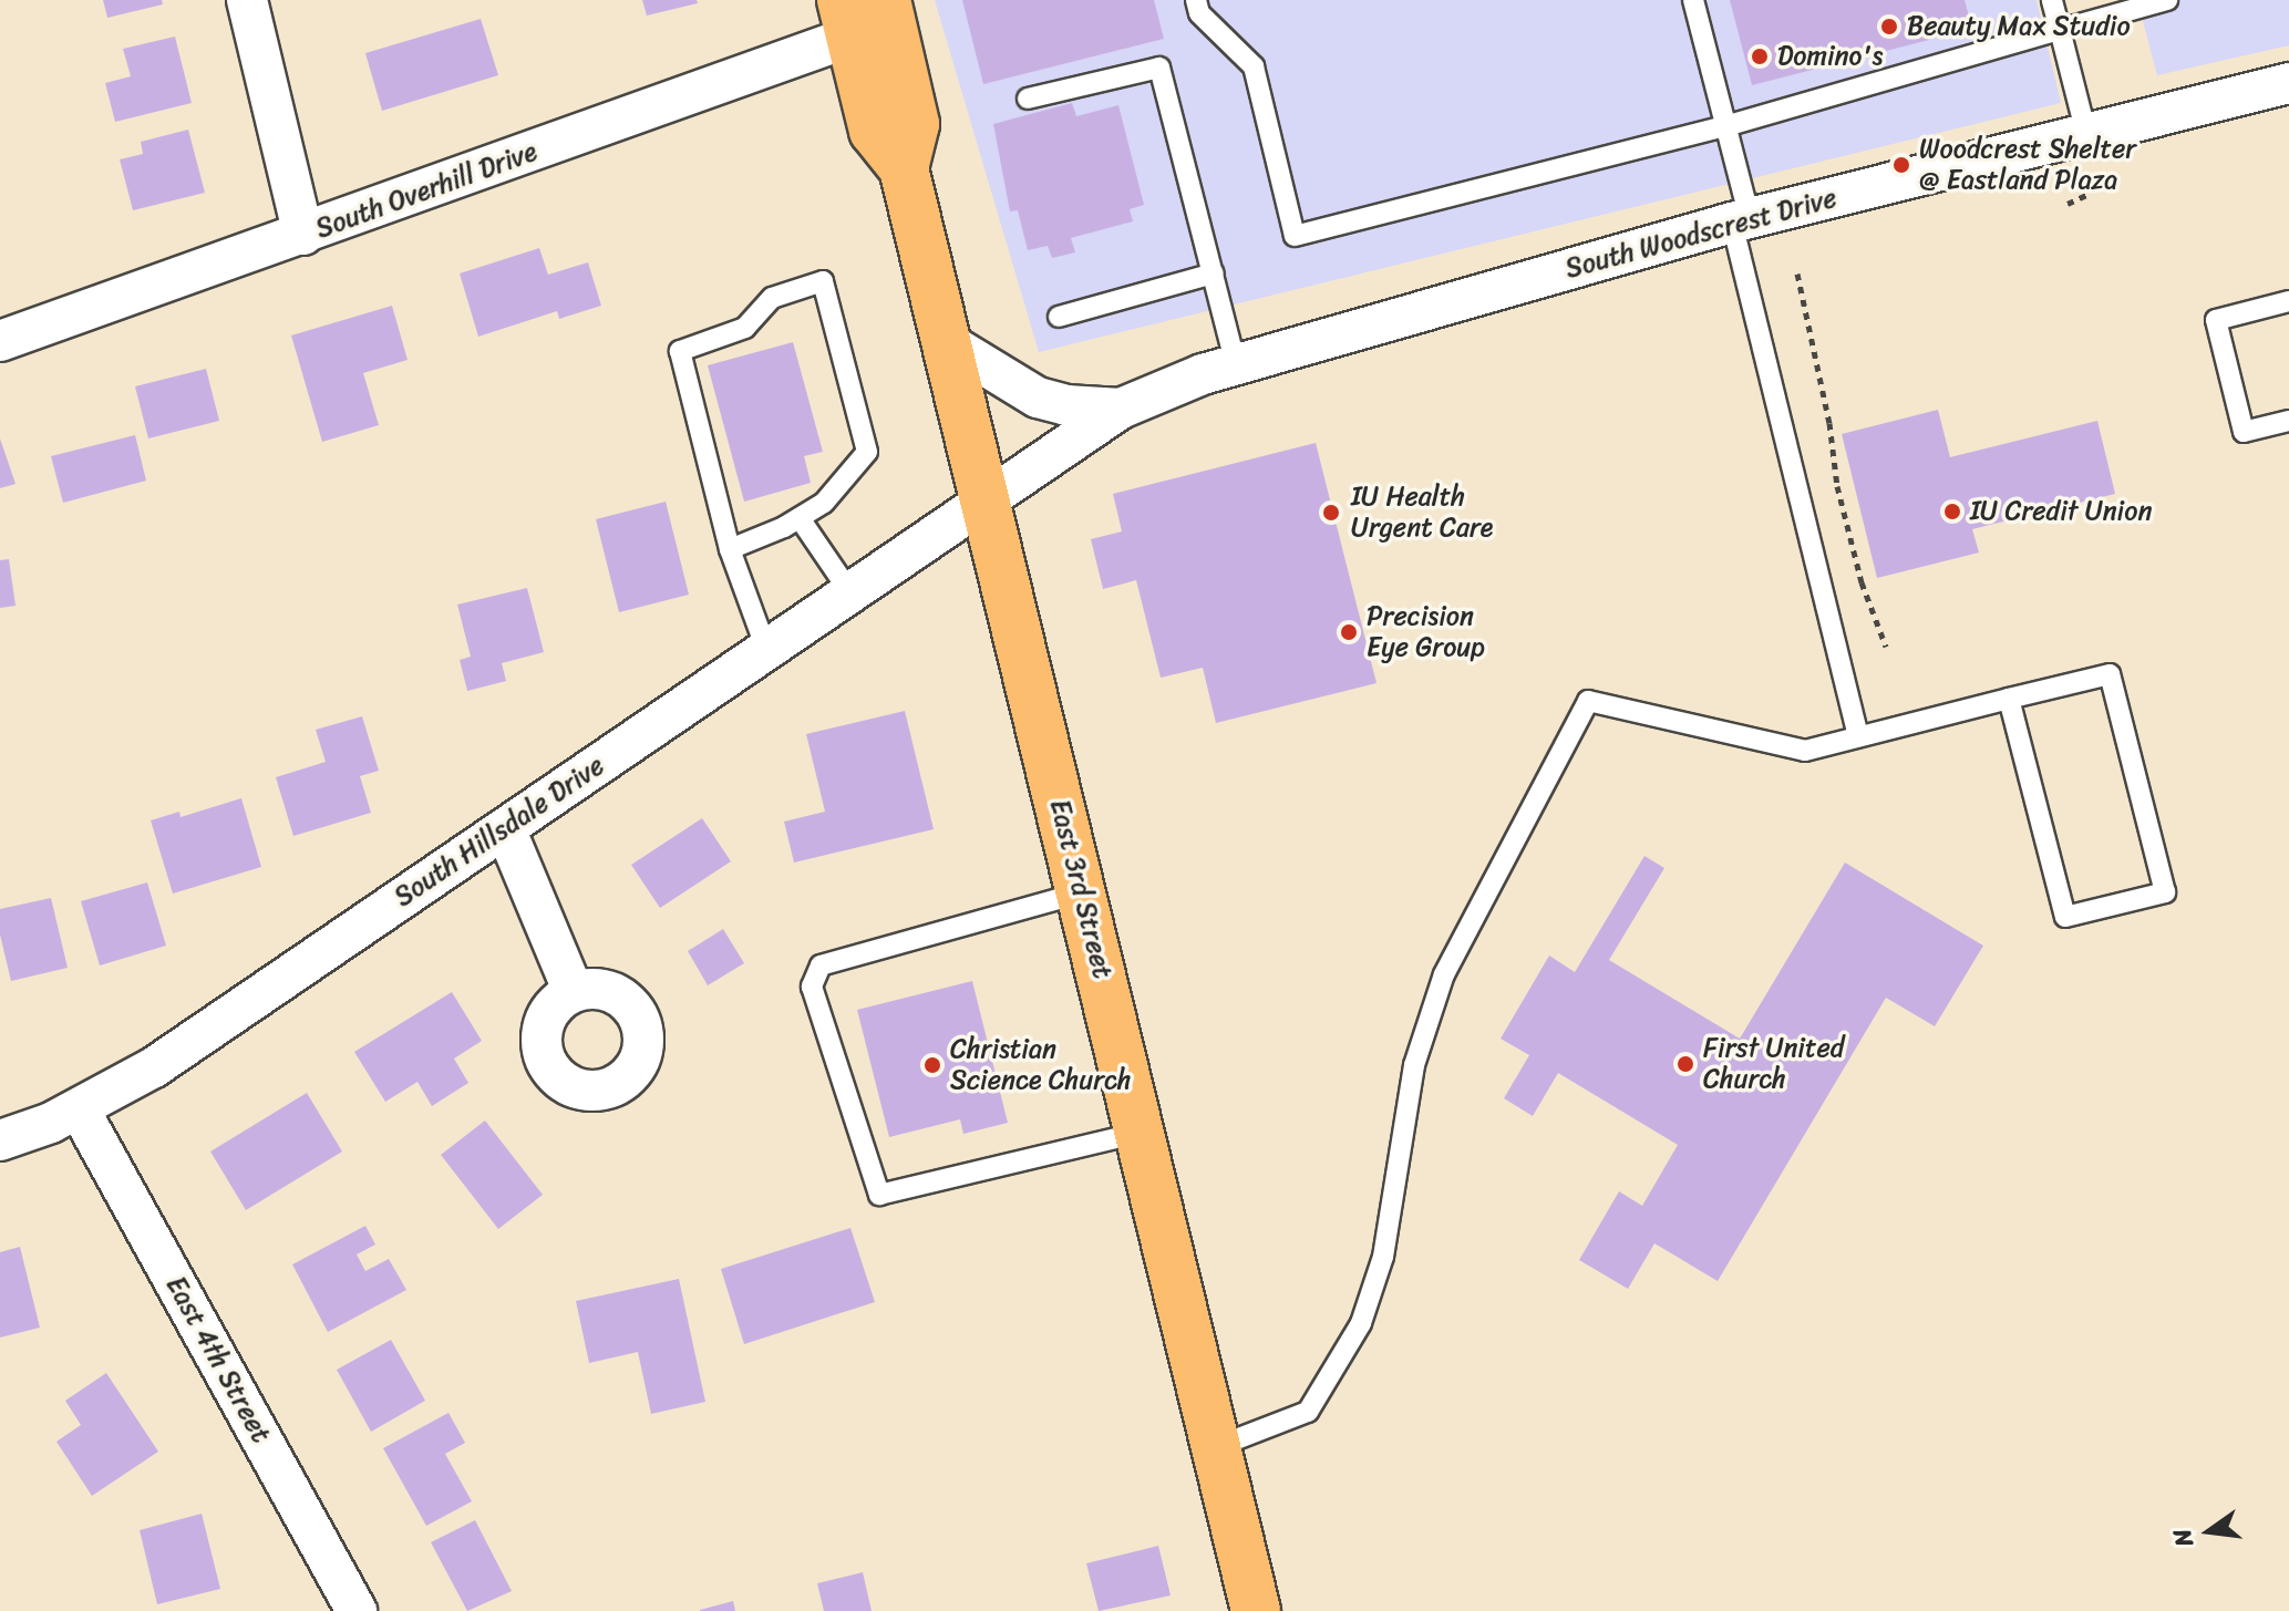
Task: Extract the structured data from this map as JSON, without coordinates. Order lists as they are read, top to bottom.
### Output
{
  "streets": {
    "main road": ["East 3rd Street"],
    "street": [
      "South Overhill Drive",
      "South Woodscrest Drive",
      "South Hillsdale Drive",
      "East 4th Street"
    ]
  },
  "crossings": [
    ["South Overhill Drive", "East 3rd Street"],
    ["South Woodscrest Drive", "South Hillsdale Drive"],
    ["South Woodscrest Drive", "East 3rd Street"],
    ["South Hillsdale Drive", "East 3rd Street"],
    ["South Hillsdale Drive", "East 4th Street"]
  ],
  "places": [
    "Beauty Max Studio",
    "Domino's",
    "Woodcrest Shelter @ Eastland Plaza",
    "IU Credit Union",
    "IU Health Urgent Care",
    "Precision Eye Group",
    "First United Church",
    "Christian Science Church"
  ],
  "north": "left"
}
